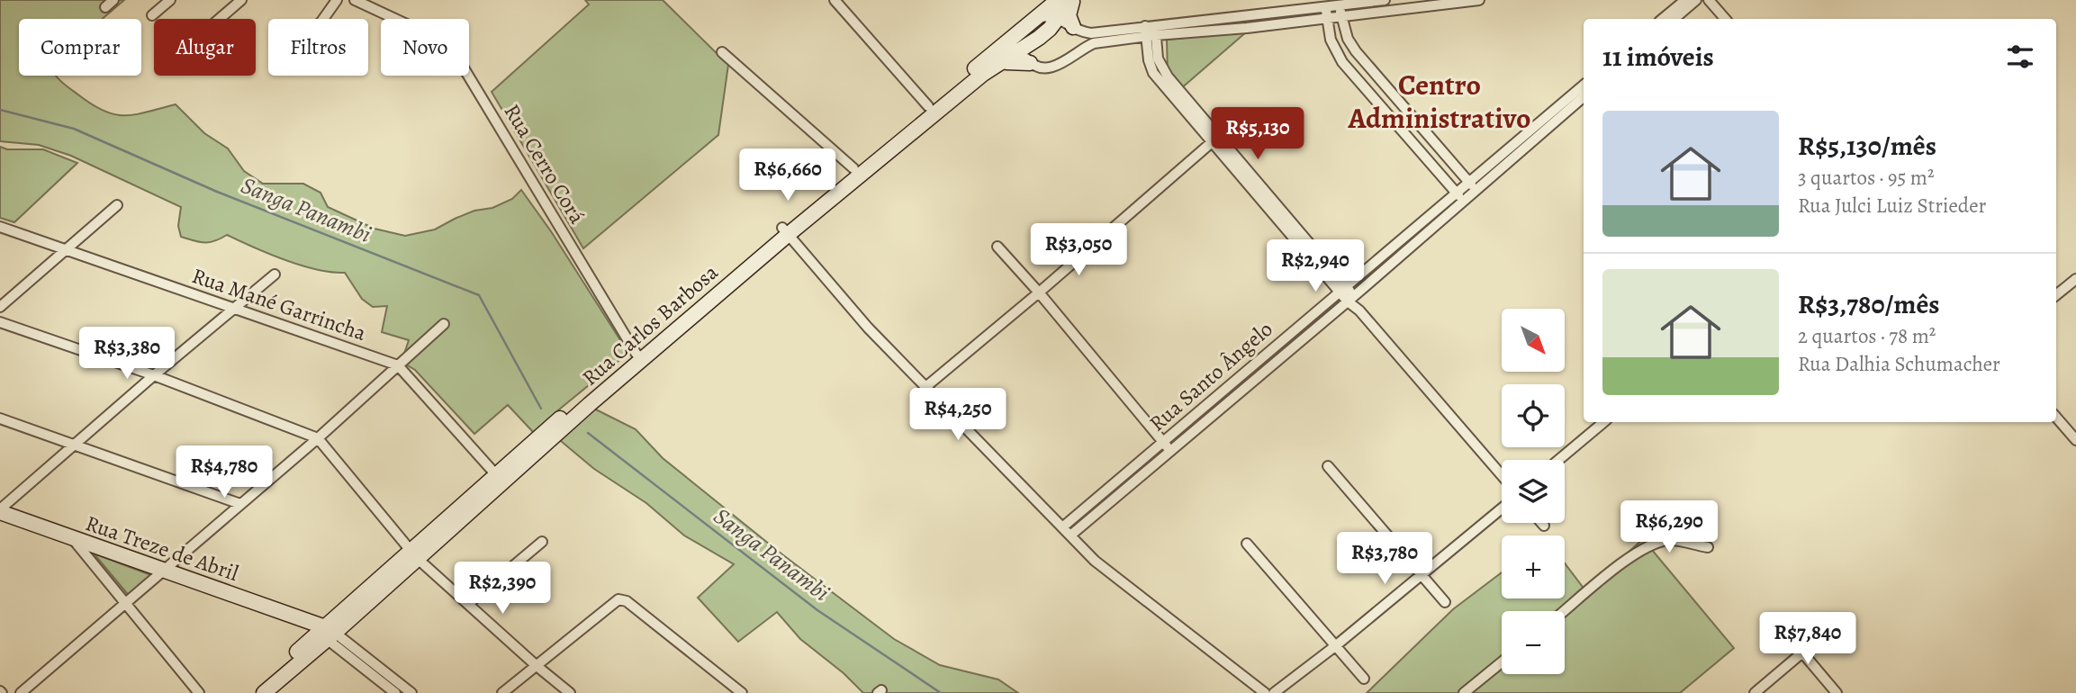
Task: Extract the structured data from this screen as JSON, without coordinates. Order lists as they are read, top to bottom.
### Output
{
  "streets": {
    "street": [
      "Rua Cerro Corá",
      "Rua Mané Garrincha",
      "Rua Carlos Barbosa",
      "Rua Santo Ângelo",
      "Rua Treze de Abril"
    ]
  },
  "crossings": [
    ["Rua Cerro Corá", "Rua Carlos Barbosa"],
    ["Rua Mané Garrincha", "Rua Carlos Barbosa"],
    ["Rua Carlos Barbosa", "Rua Treze de Abril"]
  ],
  "districts": ["Centro Administrativo"],
  "water": ["Sanga Panambi"],
  "north": "bottom right",
  "page": {
    "chip": [
      "Comprar",
      "Alugar",
      "Filtros",
      "Novo"
    ],
    "heading": "11 imóveis",
    "list": [
      {
        "name": "R$5,130/mês",
        "note": "3 quartos · 95 m² · Rua Julci Luiz Strieder"
      },
      {
        "name": "R$3,780/mês",
        "note": "2 quartos · 78 m² · Rua Dalhia Schumacher"
      }
    ],
    "price": [
      "R$5,130",
      "R$6,660",
      "R$3,050",
      "R$2,940",
      "R$3,380",
      "R$4,250",
      "R$4,780",
      "R$6,290",
      "R$3,780",
      "R$2,390",
      "R$7,840"
    ],
    "map_buttons": ["+", "−"]
  }
}
